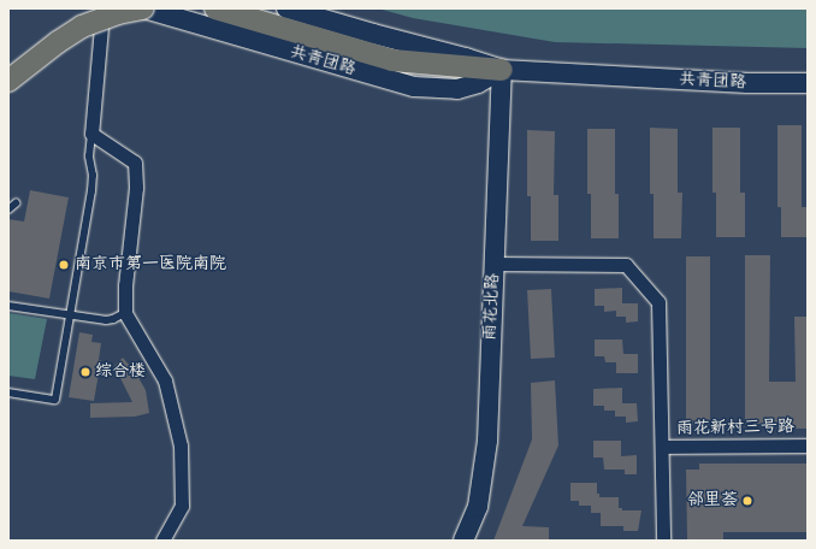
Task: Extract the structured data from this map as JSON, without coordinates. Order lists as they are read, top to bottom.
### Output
{
  "streets": {
    "street": ["共青团路", "雨花北路", "雨花新村三号路"]
  },
  "crossings": [
    ["共青团路", "雨花北路"]
  ],
  "places": ["南京市第一医院南院", "综合楼", "邻里荟"]
}
